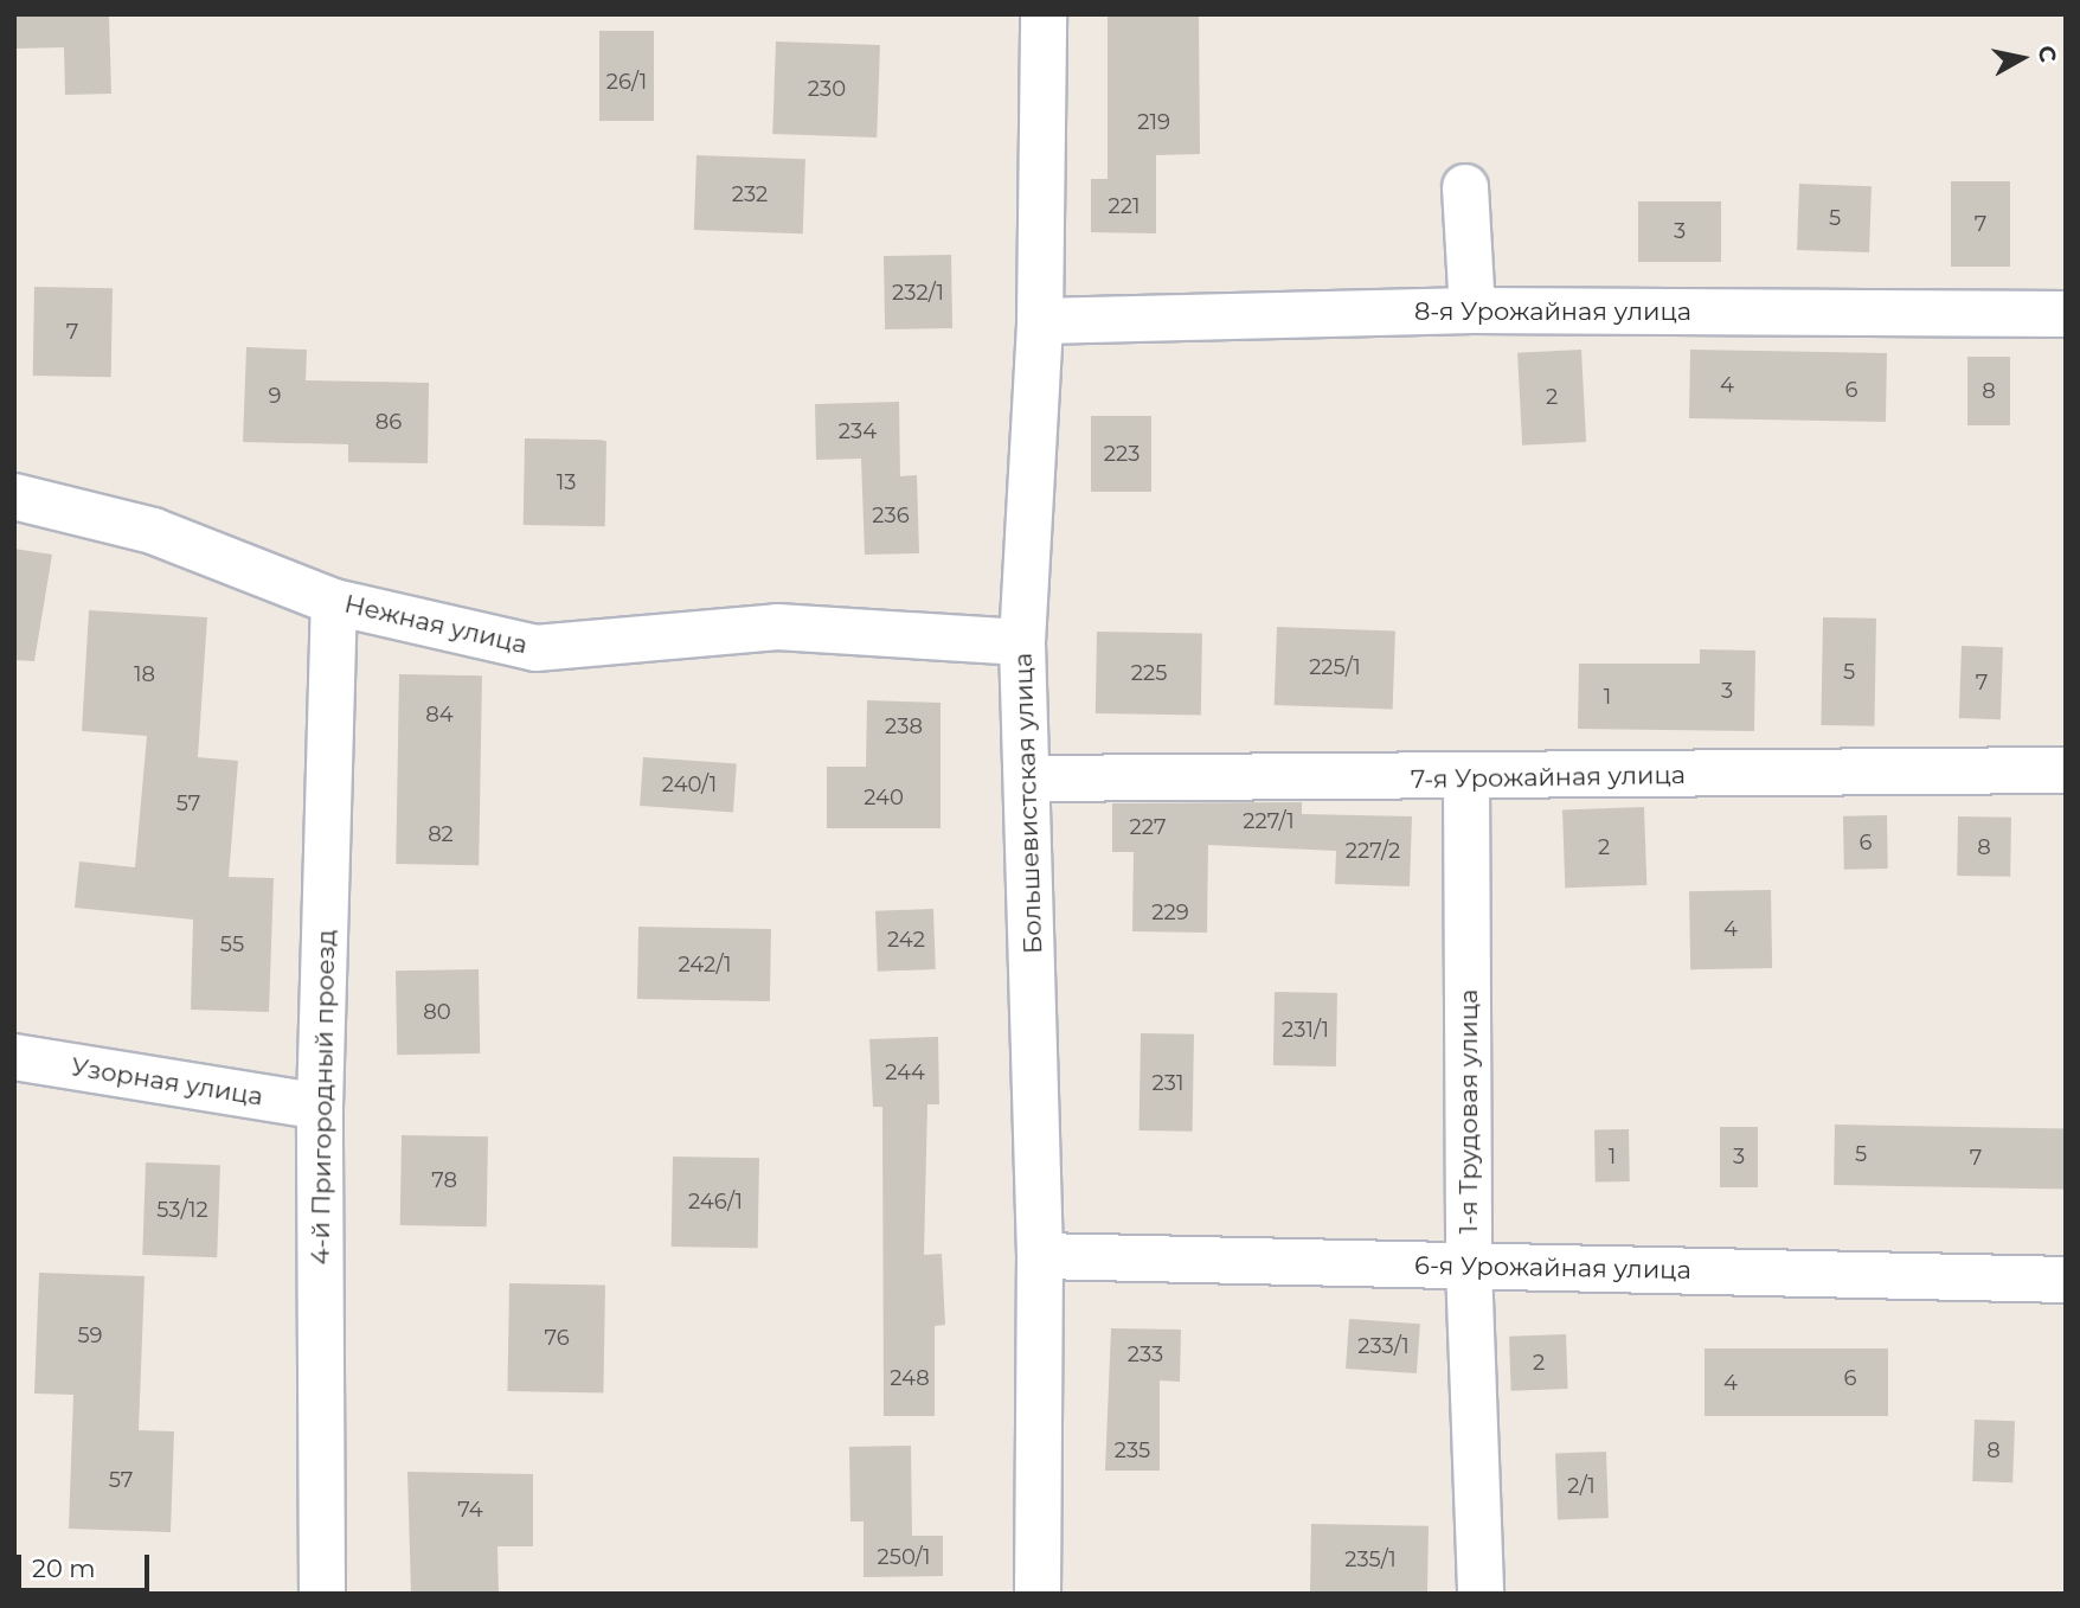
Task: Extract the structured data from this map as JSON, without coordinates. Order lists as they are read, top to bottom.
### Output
{
  "streets": {
    "street": [
      "8-я Урожайная улица",
      "Нежная улица",
      "7-я Урожайная улица",
      "Большевистская улица",
      "Узорная улица",
      "4-й Пригородный проезд",
      "1-я Трудовая улица",
      "6-я Урожайная улица"
    ]
  },
  "crossings": [
    ["8-я Урожайная улица", "Большевистская улица"],
    ["Нежная улица", "Большевистская улица"],
    ["Нежная улица", "4-й Пригородный проезд"],
    ["7-я Урожайная улица", "Большевистская улица"],
    ["7-я Урожайная улица", "1-я Трудовая улица"],
    ["Большевистская улица", "6-я Урожайная улица"],
    ["Узорная улица", "4-й Пригородный проезд"],
    ["1-я Трудовая улица", "6-я Урожайная улица"]
  ],
  "house_numbers": [
    "26/1",
    "230",
    "219",
    "232",
    "221",
    "5",
    "7",
    "3",
    "232/1",
    "7",
    "4",
    "6",
    "8",
    "9",
    "2",
    "86",
    "234",
    "223",
    "13",
    "236",
    "225/1",
    "5",
    "225",
    "18",
    "7",
    "3",
    "1",
    "84",
    "238",
    "240/1",
    "240",
    "57",
    "227/1",
    "227",
    "82",
    "6",
    "2",
    "8",
    "227/2",
    "229",
    "4",
    "242",
    "55",
    "242/1",
    "80",
    "231/1",
    "244",
    "231",
    "5",
    "1",
    "3",
    "7",
    "78",
    "246/1",
    "53/12",
    "59",
    "76",
    "233/1",
    "233",
    "2",
    "248",
    "6",
    "4",
    "235",
    "8",
    "57",
    "2/1",
    "74",
    "250/1",
    "235/1"
  ],
  "scale_bar": "20 m",
  "north": "right"
}
